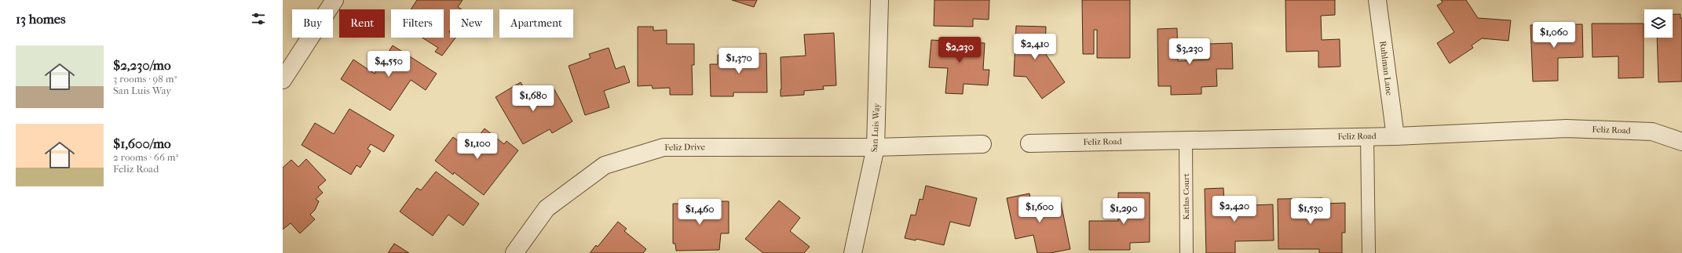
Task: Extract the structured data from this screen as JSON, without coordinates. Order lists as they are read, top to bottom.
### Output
{
  "streets": {
    "street": [
      "Ruhlman Lane",
      "San Luis Way",
      "Feliz Road",
      "Feliz Drive"
    ],
    "lane": ["Katlas Court"]
  },
  "crossings": [
    ["Ruhlman Lane", "Feliz Road"],
    ["San Luis Way", "Feliz Drive"],
    ["Feliz Road", "Katlas Court"]
  ],
  "page": {
    "heading": "13 homes",
    "chip": [
      "Buy",
      "Rent",
      "Filters",
      "New",
      "Apartment"
    ],
    "price": [
      "$1,060",
      "$2,410",
      "$2,230",
      "$3,230",
      "$1,370",
      "$4,550",
      "$1,680",
      "$1,100",
      "$2,420",
      "$1,600",
      "$1,290",
      "$1,530",
      "$1,460"
    ],
    "list": [
      {
        "name": "$2,230/mo",
        "note": "3 rooms · 98 m² · San Luis Way"
      },
      {
        "name": "$1,600/mo",
        "note": "2 rooms · 66 m² · Feliz Road"
      }
    ]
  }
}
